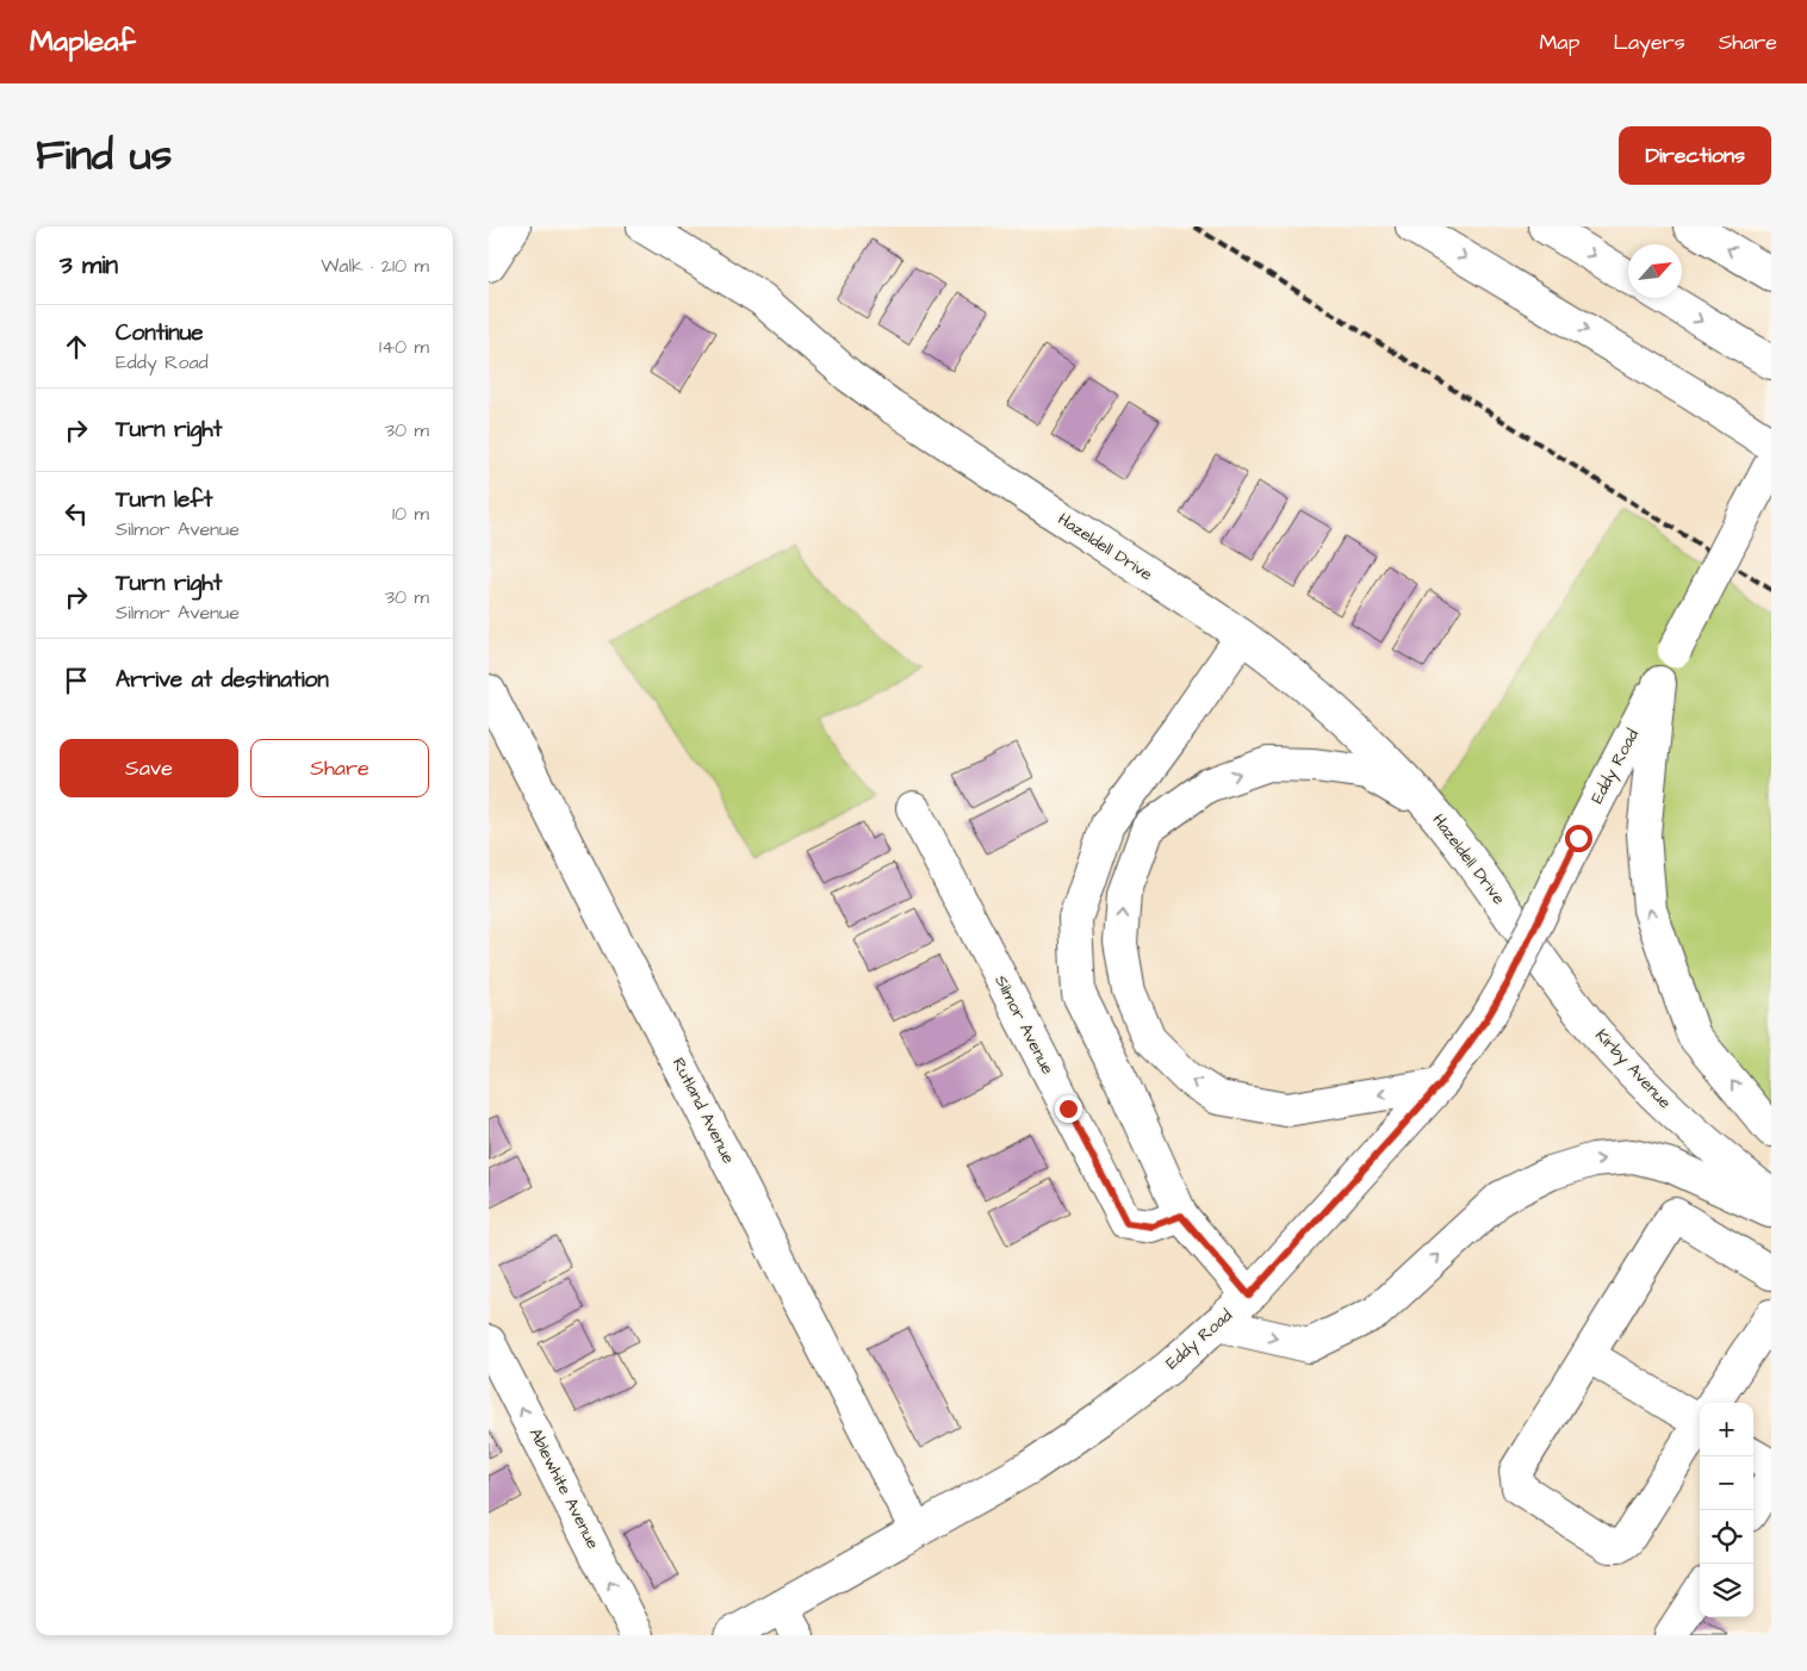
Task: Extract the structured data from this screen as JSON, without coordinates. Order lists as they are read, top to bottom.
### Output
{
  "streets": {
    "main road": [
      "Hazeldell Drive",
      "Eddy Road",
      "Silmor Avenue",
      "Kirby Avenue",
      "Rutland Avenue",
      "Ablewhite Avenue"
    ]
  },
  "crossings": [
    ["Hazeldell Drive", "Kirby Avenue"],
    ["Eddy Road", "Rutland Avenue"]
  ],
  "one_way": ["Ablewhite Avenue"],
  "north": "top right",
  "page": {
    "header": "Mapleaf",
    "nav": ["Map", "Layers", "Share"],
    "title": "Find us",
    "buttons": [
      "Directions",
      ["Save", "Share"]
    ],
    "heading": ["3 min", "Walk · 210 m"],
    "list": [
      ["Continue", "Eddy Road", "140 m"],
      ["Turn right", "30 m"],
      ["Turn left", "Silmor Avenue", "10 m"],
      ["Turn right", "Silmor Avenue", "30 m"],
      "Arrive at destination"
    ],
    "map_buttons": ["+", "−"]
  }
}
